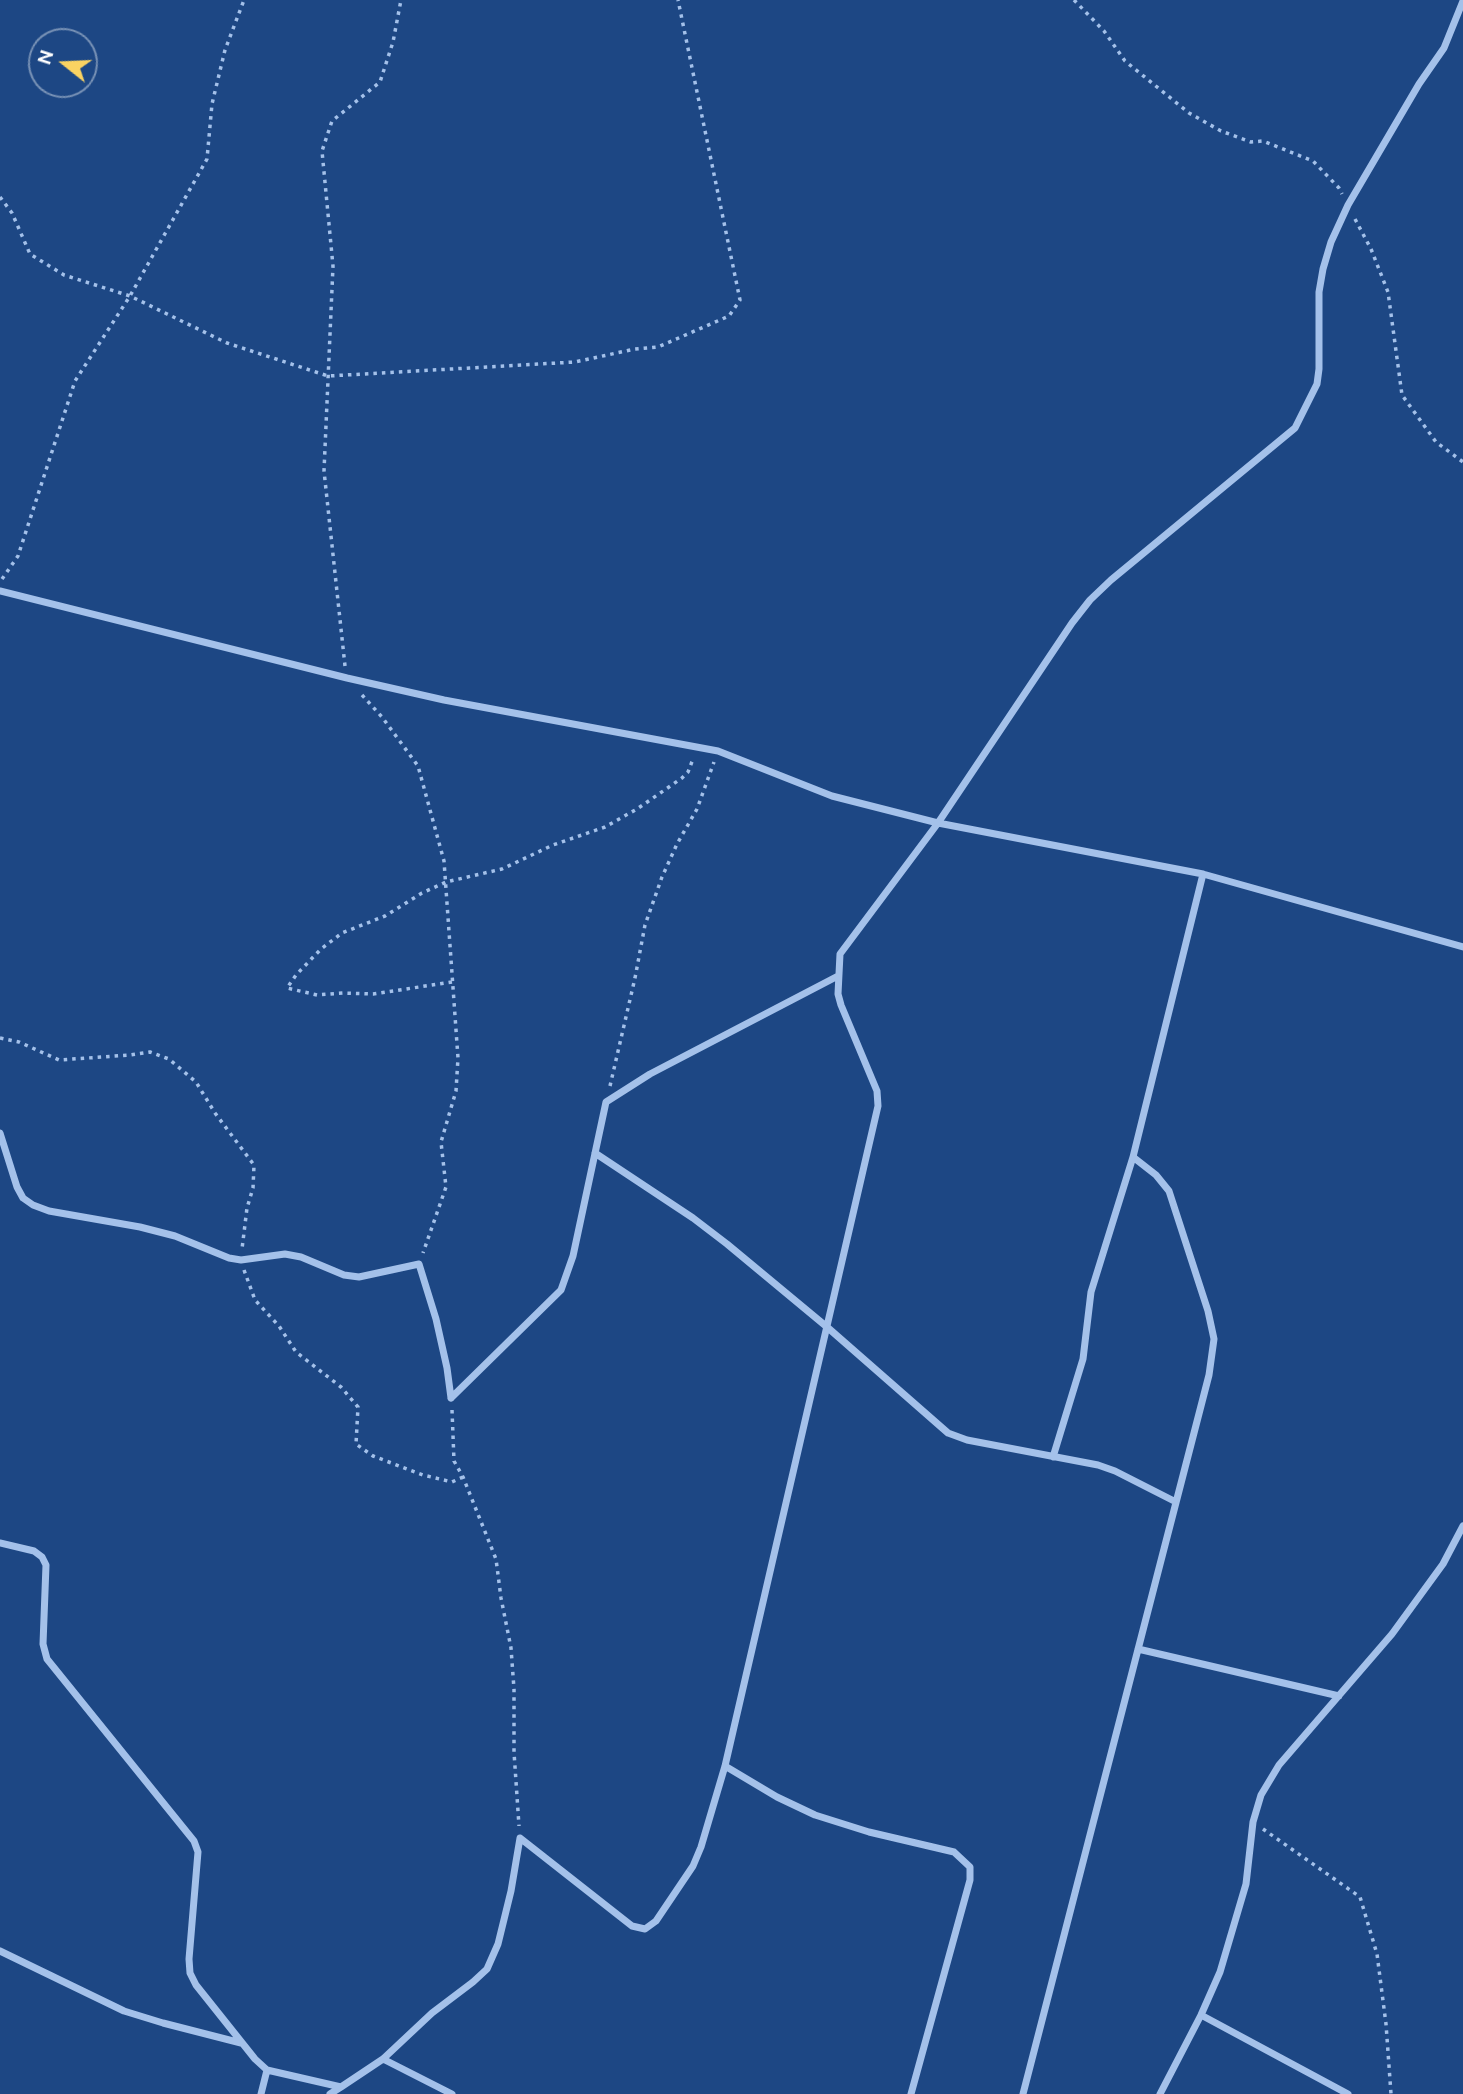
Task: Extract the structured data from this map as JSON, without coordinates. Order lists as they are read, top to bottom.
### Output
{
  "north": "left"
}
